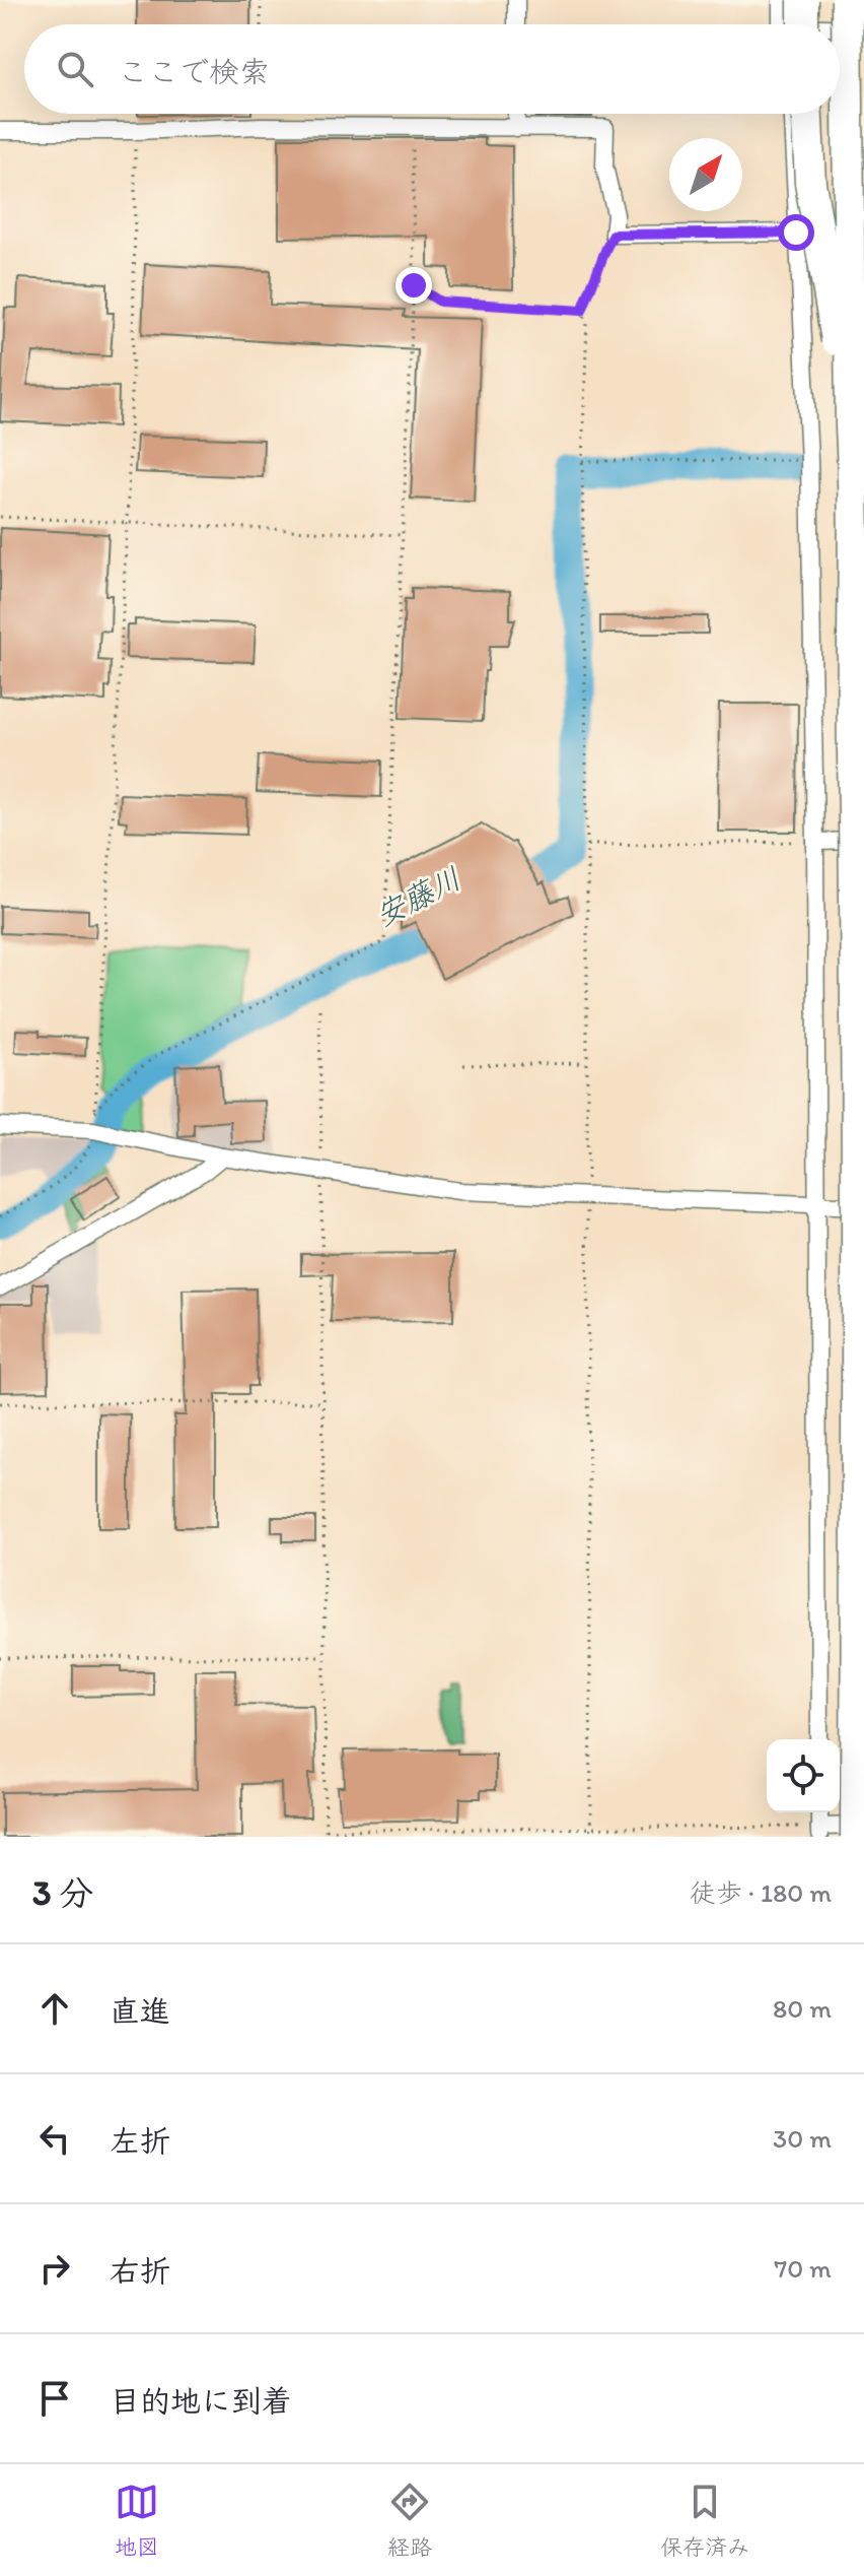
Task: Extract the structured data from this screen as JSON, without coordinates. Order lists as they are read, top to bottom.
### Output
{
  "water": ["安藤川"],
  "north": "top right",
  "page": {
    "search": "ここで検索",
    "heading": ["3 分", "徒歩 · 180 m"],
    "list": [
      ["直進", "80 m"],
      ["左折", "30 m"],
      ["右折", "70 m"],
      "目的地に到着"
    ],
    "nav": ["地図", "経路", "保存済み"]
  }
}
